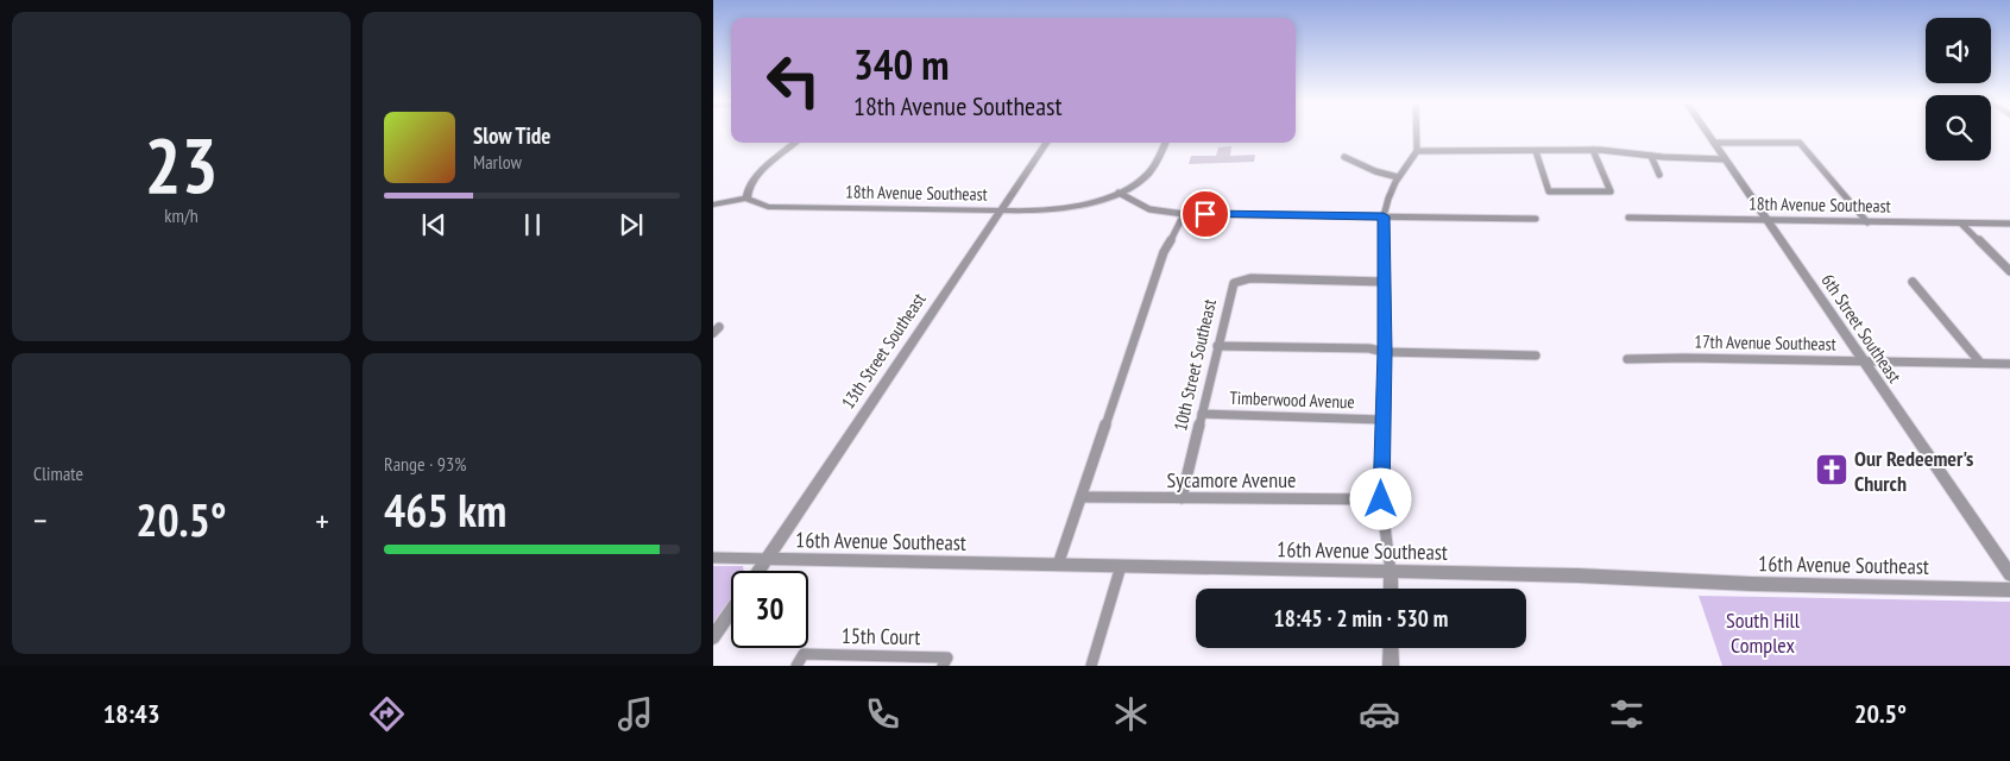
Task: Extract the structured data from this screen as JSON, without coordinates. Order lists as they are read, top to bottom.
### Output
{
  "streets": {
    "street": [
      "18th Avenue Southeast",
      "6th Street Southeast",
      "17th Avenue Southeast",
      "13th Street Southeast",
      "10th Street Southeast",
      "Timberwood Avenue",
      "Sycamore Avenue",
      "16th Avenue Southeast",
      "15th Court"
    ]
  },
  "crossings": [
    ["18th Avenue Southeast", "6th Street Southeast"],
    ["18th Avenue Southeast", "13th Street Southeast"],
    ["6th Street Southeast", "17th Avenue Southeast"],
    ["13th Street Southeast", "16th Avenue Southeast"],
    ["10th Street Southeast", "Timberwood Avenue"],
    ["10th Street Southeast", "Sycamore Avenue"]
  ],
  "parks": ["South Hill Complex"],
  "places": {
    "church": ["Our Redeemer's Church"]
  },
  "page": {
    "tile": [
      ["23", "km/h"],
      "Climate",
      ["Range · 93%", "465 km"]
    ],
    "turn": ["340 m", "18th Avenue Southeast"],
    "song": ["Slow Tide", "Marlow"],
    "heat": ["−", "20.5°", "+"],
    "limit": "30",
    "trip": "18:45 · 2 min · 530 m",
    "tabs": ["18:43", "20.5°"]
  }
}
